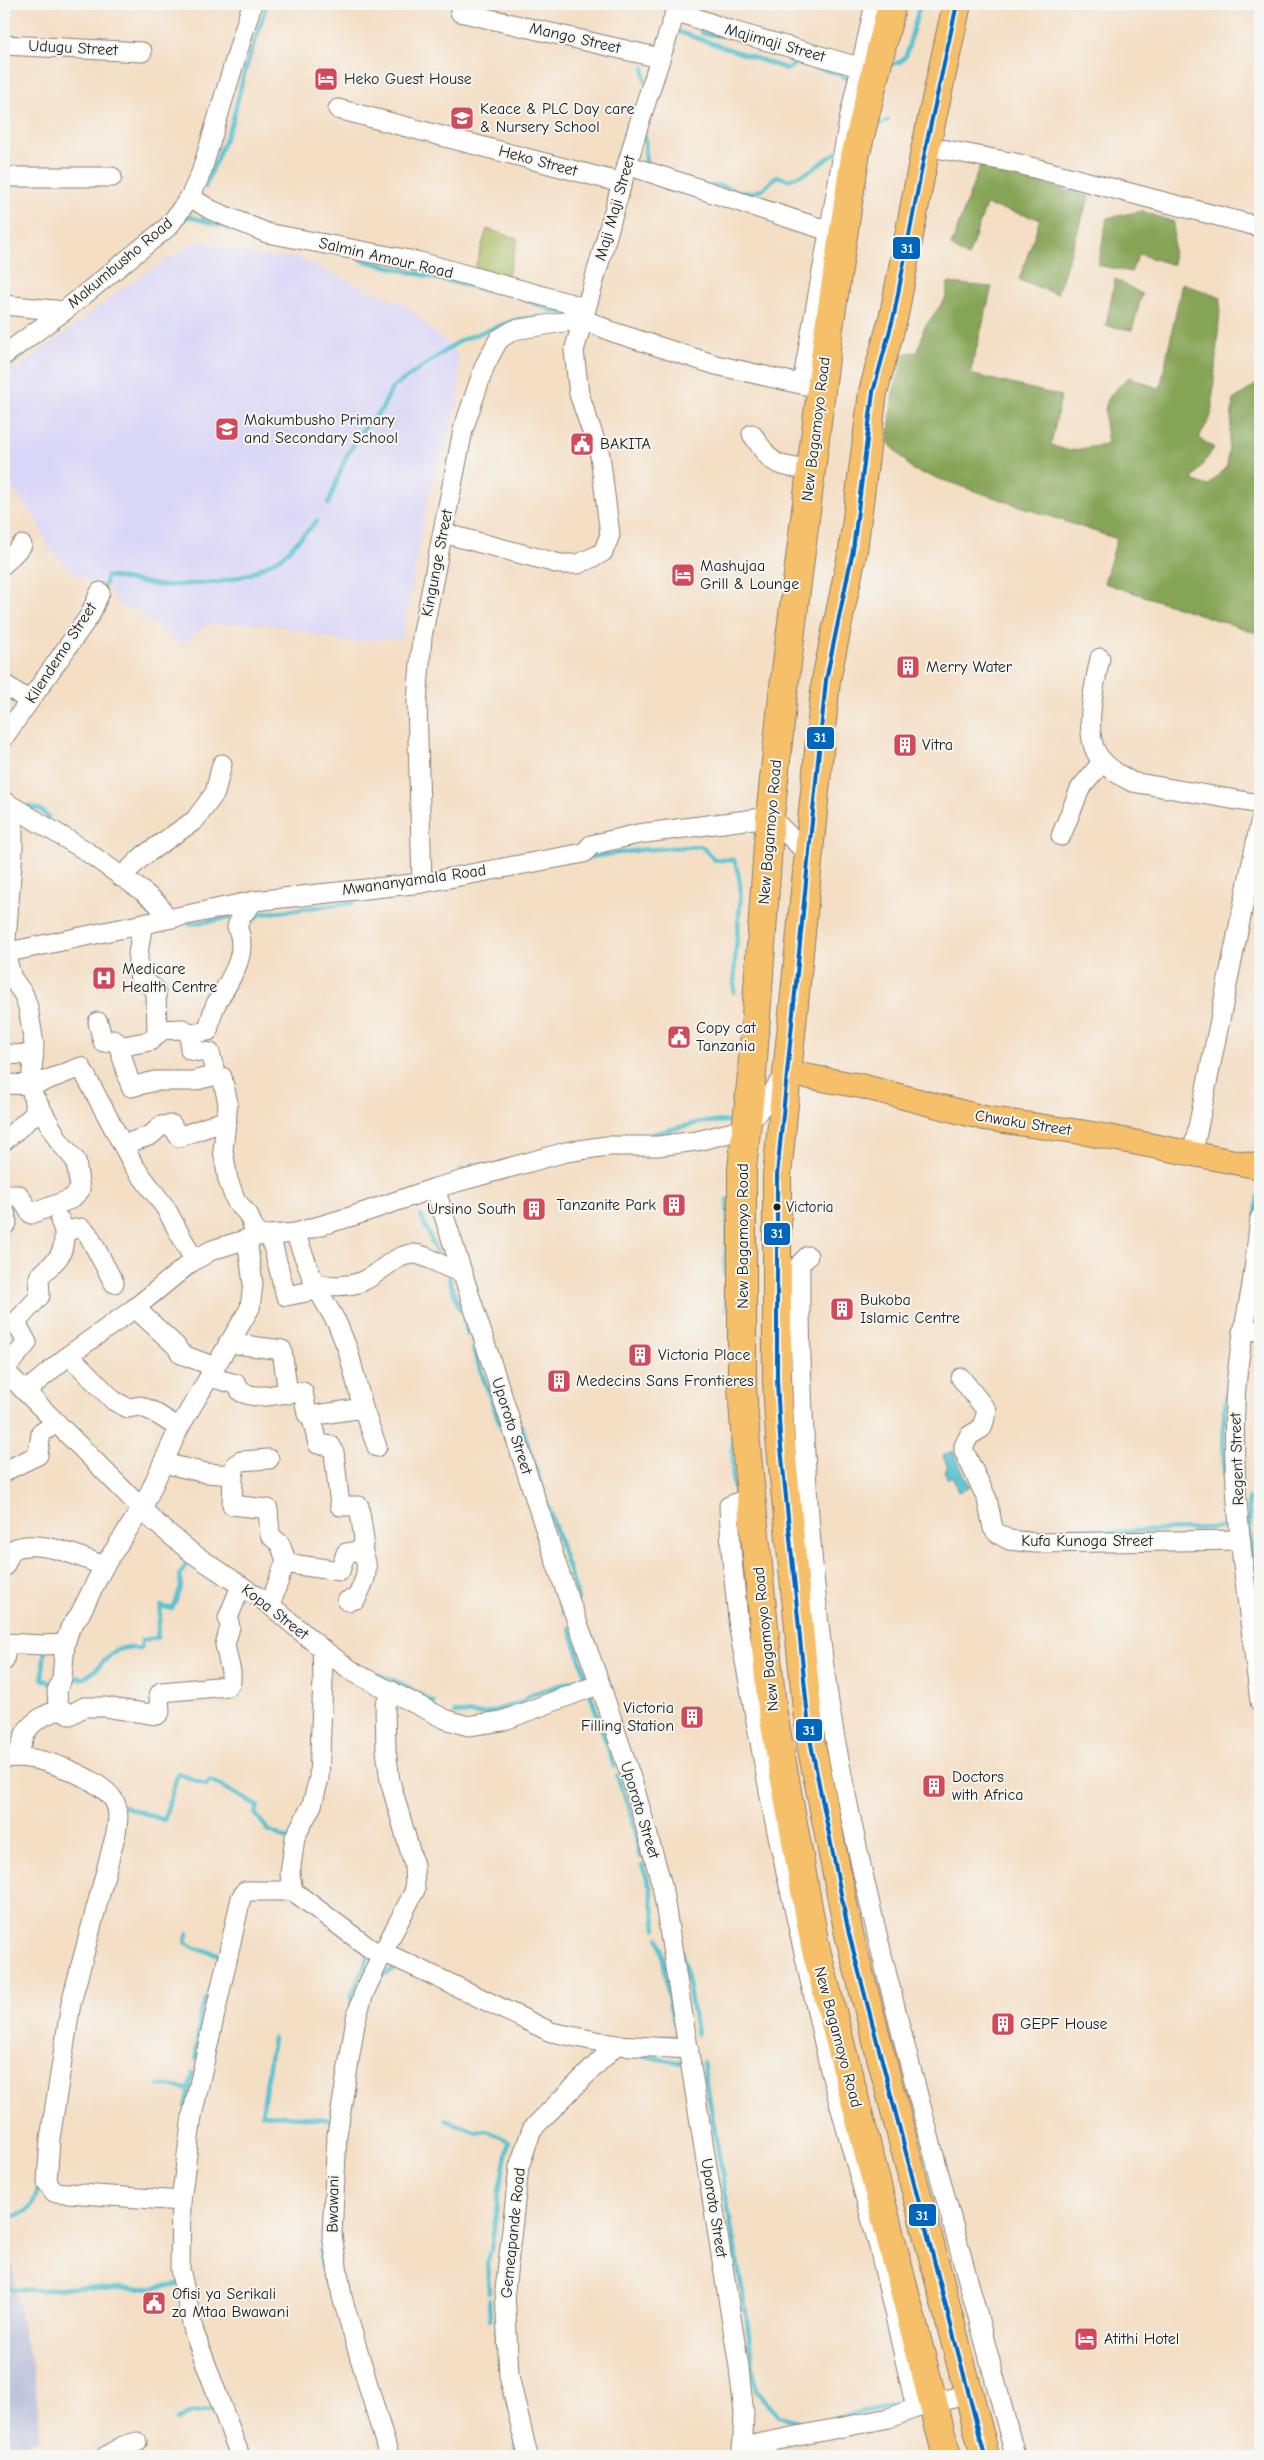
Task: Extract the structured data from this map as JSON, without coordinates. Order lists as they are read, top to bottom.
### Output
{
  "streets": {
    "highway": ["New Bagamoyo Road"],
    "main road": ["Chwaku Street"],
    "street": [
      "Mango Street",
      "Majimaji Street",
      "Udugu Street",
      "Heko Street",
      "Maji Maji Street",
      "Salmin Amour Road",
      "Makumbusho Road",
      "Kingunge Street",
      "Kilendemo Street",
      "Mwananyamala Road",
      "Uporoto Street",
      "Regent Street",
      "Kufa Kunoga Street",
      "Kopa Street",
      "Bwawani",
      "Gemeapande Road"
    ]
  },
  "crossings": [
    ["Mango Street", "Maji Maji Street"],
    ["Majimaji Street", "Maji Maji Street"],
    ["Majimaji Street", "New Bagamoyo Road"],
    ["Heko Street", "Maji Maji Street"],
    ["Maji Maji Street", "Salmin Amour Road"],
    ["Maji Maji Street", "Kingunge Street"],
    ["Salmin Amour Road", "Makumbusho Road"],
    ["Salmin Amour Road", "New Bagamoyo Road"],
    ["Salmin Amour Road", "Kingunge Street"],
    ["New Bagamoyo Road", "Mwananyamala Road"],
    ["New Bagamoyo Road", "Chwaku Street"],
    ["Kingunge Street", "Mwananyamala Road"],
    ["Uporoto Street", "Kopa Street"],
    ["Regent Street", "Kufa Kunoga Street"],
    ["Kopa Street", "Bwawani"]
  ],
  "places": {
    "hotel": ["Heko Guest House", "Mashujaa Grill & Lounge", "Atithi Hotel"],
    "school or university": ["Keace & PLC Day care & Nursery School", "Makumbusho Primary and Secondary School"],
    "public building": ["BAKITA", "Copy cat Tanzania", "Ofisi ya Serikali za Mtaa Bwawani"],
    "building": [
      "Merry Water",
      "Vitra",
      "Tanzanite Park",
      "Ursino South",
      "Bukoba Islamic Centre",
      "Victoria Place",
      "Medecins Sans Frontieres",
      "Victoria Filling Station",
      "Doctors with Africa",
      "GEPF House"
    ],
    "hospital": ["Medicare Health Centre"],
    "other": ["Victoria"]
  },
  "lines": ["transit line 31"]
}
